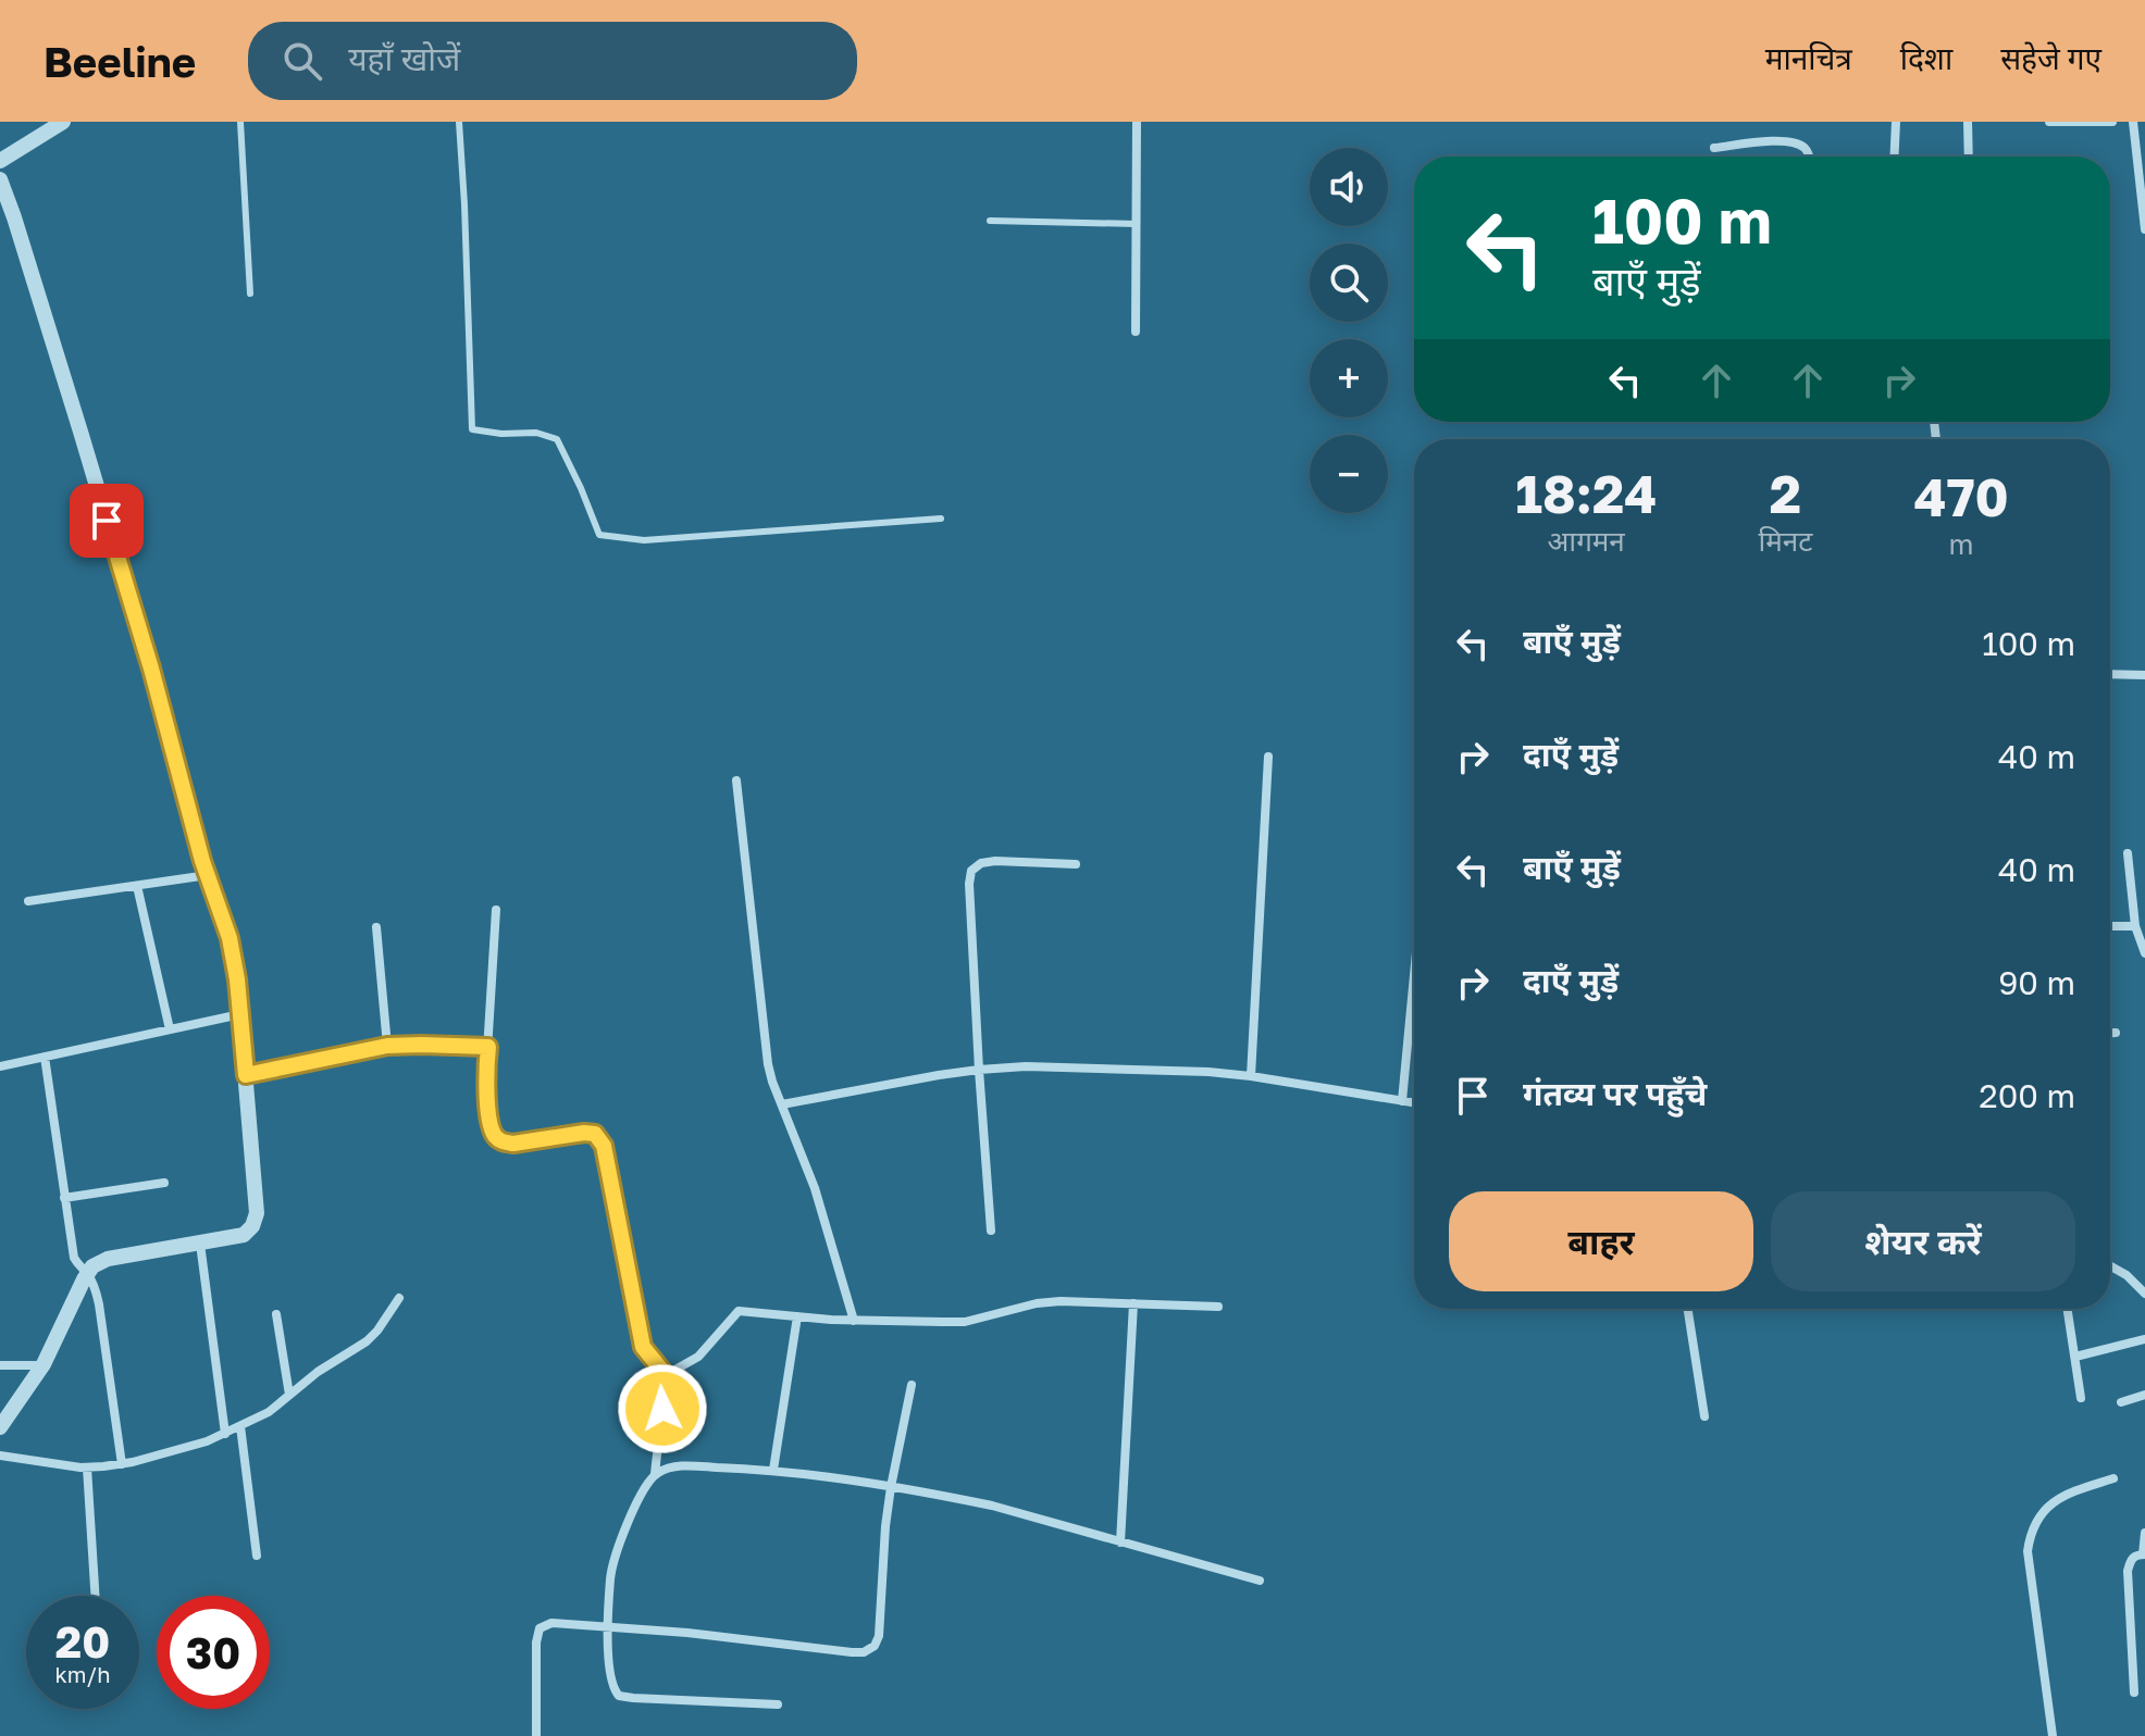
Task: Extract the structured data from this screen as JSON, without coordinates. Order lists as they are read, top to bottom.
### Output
{
  "page": {
    "header": "Beeline",
    "search": "यहाँ खोजें",
    "nav": ["मानचित्र", "दिशा", "सहेजे गए"],
    "map_buttons": ["+", "−"],
    "turn": ["100 m", "बाएँ मुड़ें"],
    "eta": [
      "18:24",
      "आगमन",
      "2",
      "मिनट",
      "470",
      "m"
    ],
    "list": [
      {
        "name": "बाएँ मुड़ें",
        "value": "100 m"
      },
      {
        "name": "दाएँ मुड़ें",
        "value": "40 m"
      },
      {
        "name": "बाएँ मुड़ें",
        "value": "40 m"
      },
      {
        "name": "दाएँ मुड़ें",
        "value": "90 m"
      },
      {
        "name": "गंतव्य पर पहुँचे",
        "value": "200 m"
      }
    ],
    "buttons": ["बाहर", "शेयर करें"],
    "speed": "20 km/h",
    "limit": "30"
  }
}
